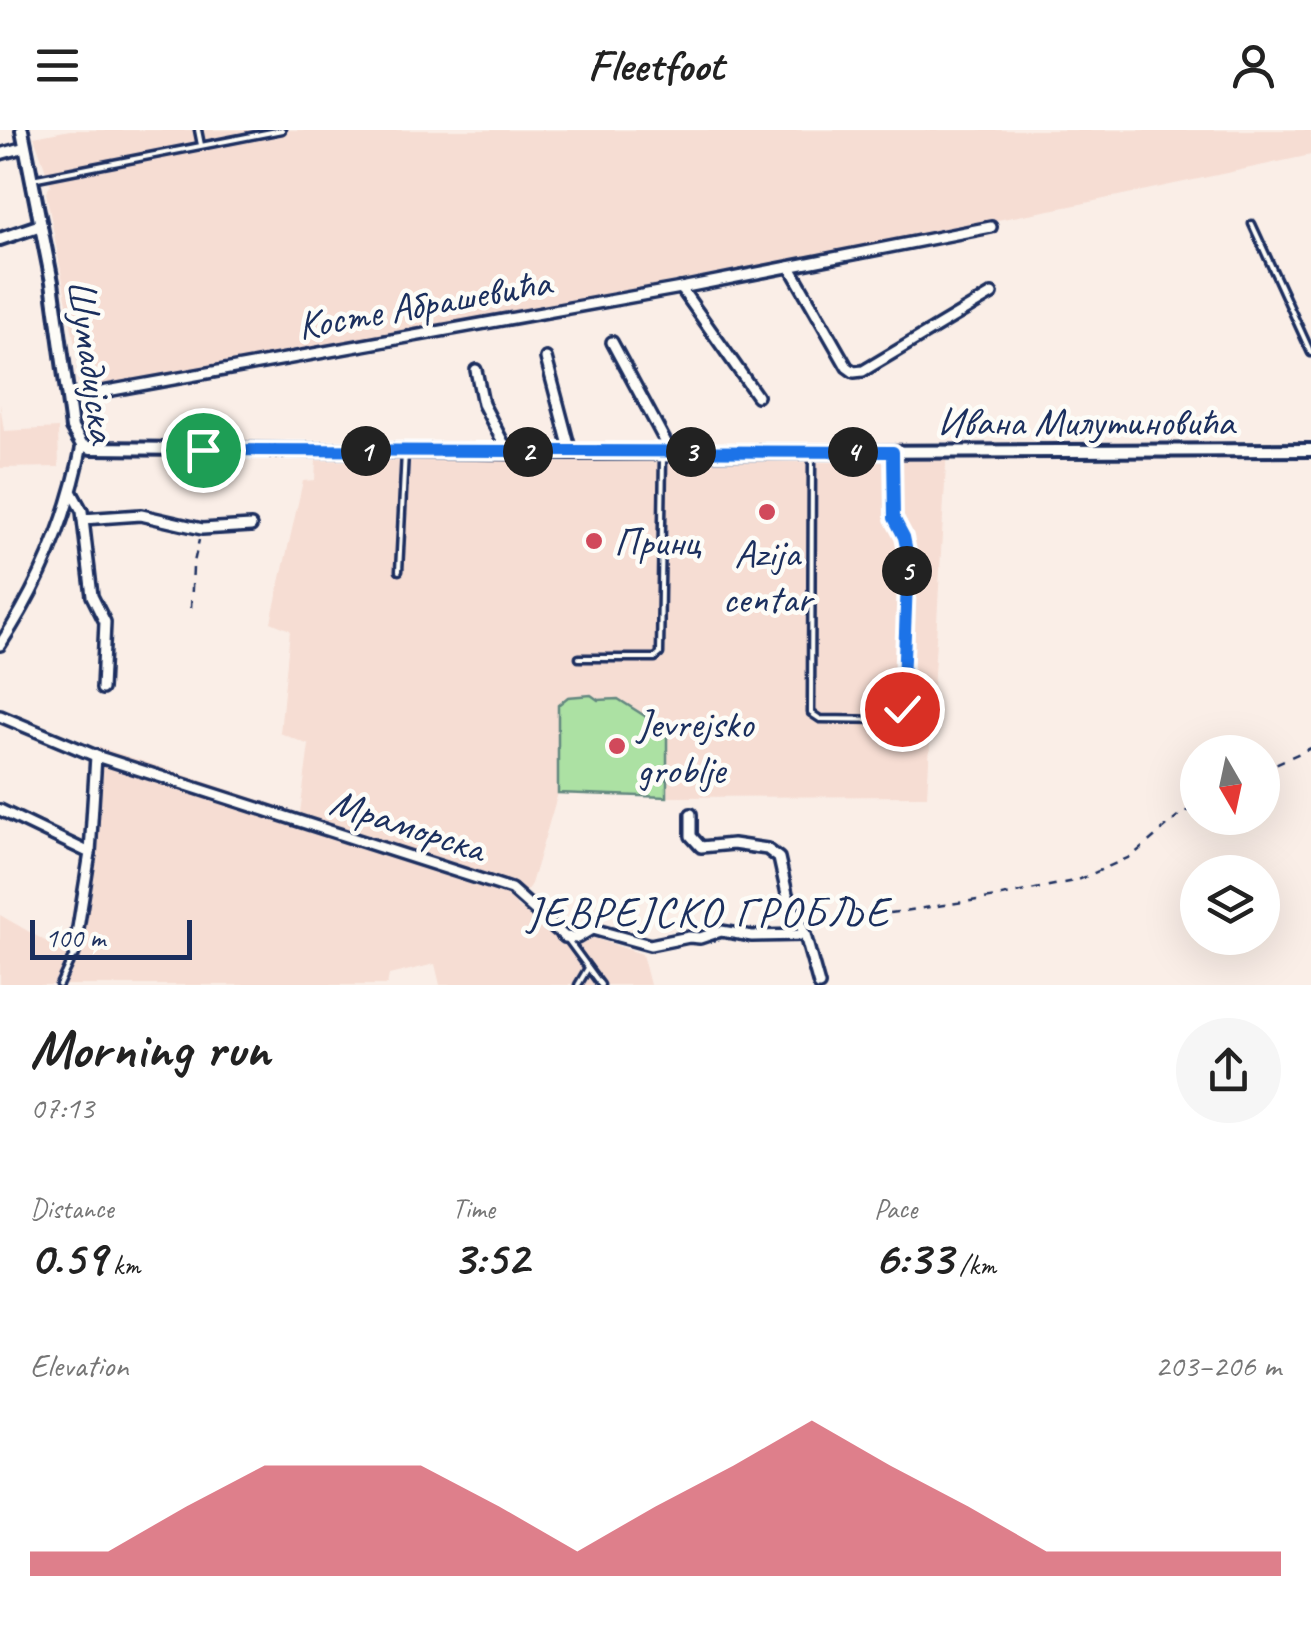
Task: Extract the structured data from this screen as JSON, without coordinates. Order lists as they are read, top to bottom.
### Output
{
  "streets": {
    "street": [
      "Косте Абрашевића",
      "Шумадијска",
      "Ивана Милутиновића",
      "Мраморска"
    ]
  },
  "crossings": [
    ["Косте Абрашевића", "Шумадијска"],
    ["Шумадијска", "Ивана Милутиновића"]
  ],
  "districts": ["ЈЕВРЕЈСКО ГРОБЉЕ"],
  "places": ["Azija centar", "Принц", "Jevrejsko groblje"],
  "scale_bar": "100 m",
  "north": "bottom",
  "page": {
    "header": "Fleetfoot",
    "pins": [
      "1",
      "2",
      "3",
      "4",
      "5"
    ],
    "scale": "100 m",
    "heading": ["Morning run", "07:13"],
    "stats": [
      ["Distance", "0.59 km"],
      ["Time", "3:52"],
      ["Pace", "6:33 /km"]
    ],
    "chart": ["Elevation", "203–206 m"]
  }
}
